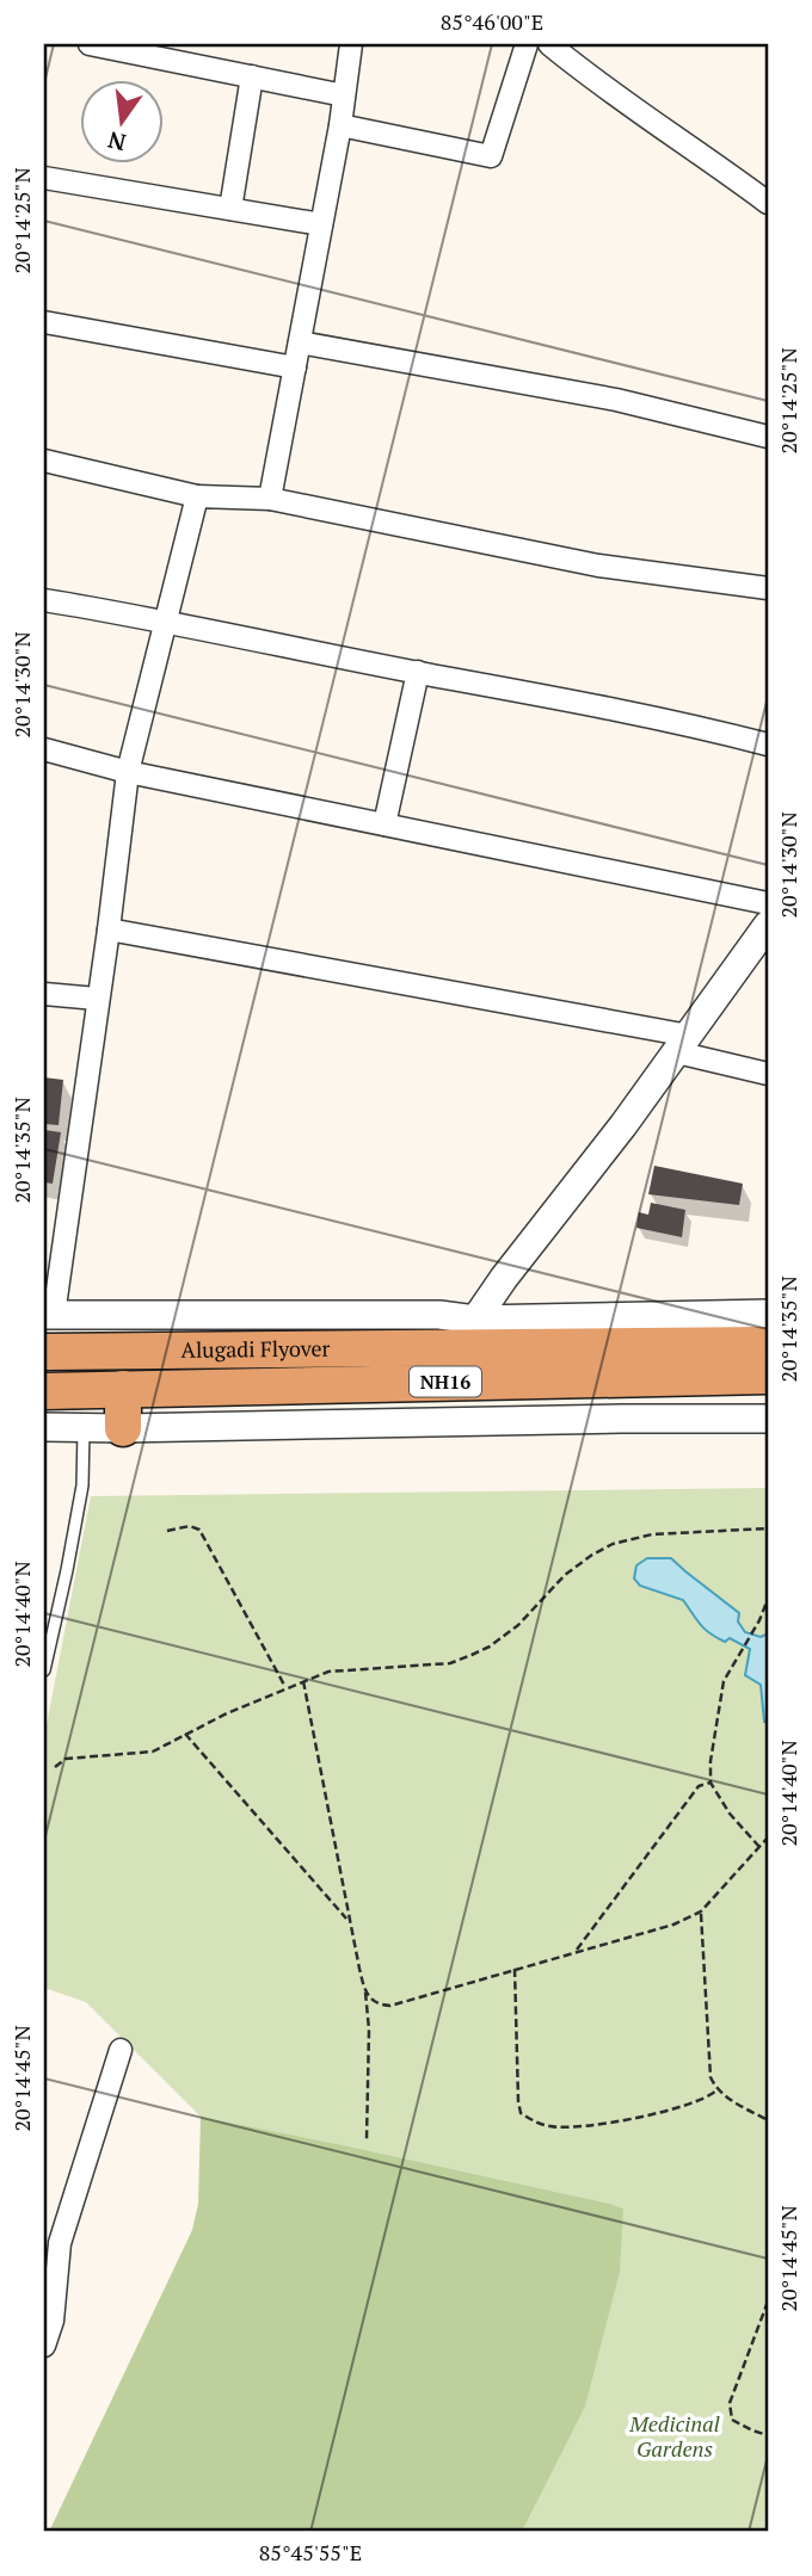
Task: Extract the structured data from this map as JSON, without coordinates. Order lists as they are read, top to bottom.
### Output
{
  "streets": {
    "highway": ["Alugadi Flyover", "NH16"]
  },
  "crossings": [
    ["Alugadi Flyover", "NH16"]
  ],
  "parks": ["Medicinal Gardens"],
  "north": "bottom",
  "coordinates": [
    "85°46'00\"E",
    "20°14'25\"N",
    "20°14'30\"N",
    "20°14'35\"N",
    "20°14'40\"N",
    "20°14'45\"N",
    "85°45'55\"E"
  ]
}
